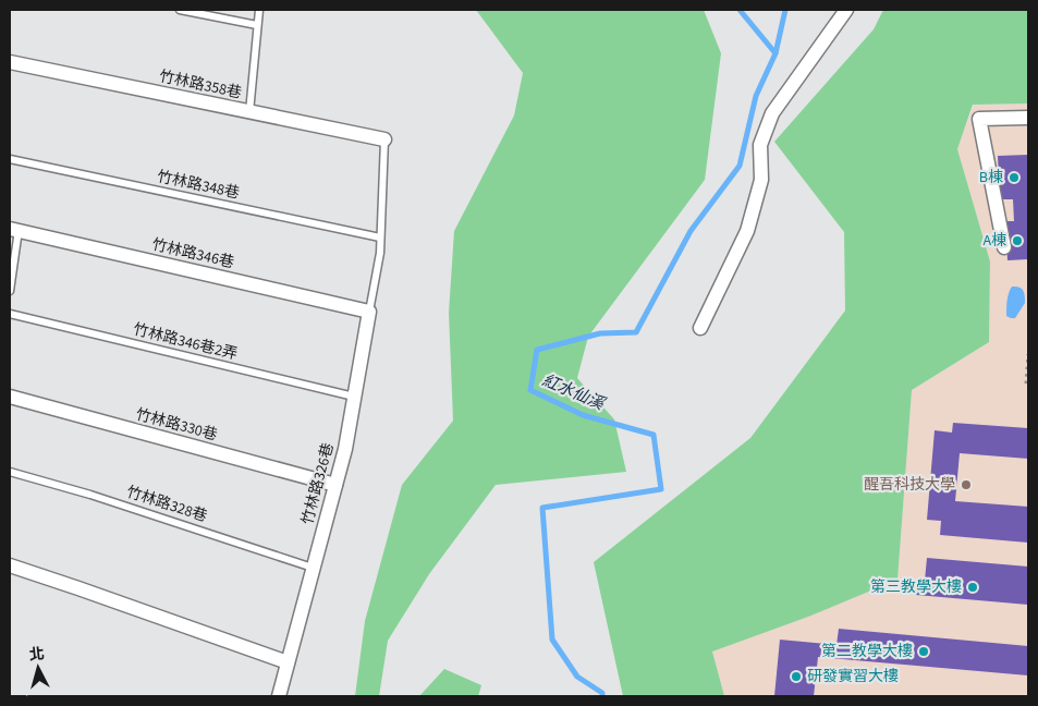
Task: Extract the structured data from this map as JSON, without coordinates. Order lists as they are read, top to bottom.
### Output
{
  "streets": {
    "street": [
      "竹林路358巷",
      "竹林路346巷",
      "竹林路330巷",
      "竹林路326巷"
    ],
    "lane": ["竹林路348巷", "竹林路346巷2弄", "竹林路328巷"]
  },
  "crossings": [
    ["竹林路346巷", "竹林路326巷"],
    ["竹林路346巷2弄", "竹林路326巷"],
    ["竹林路330巷", "竹林路326巷"],
    ["竹林路326巷", "竹林路328巷"]
  ],
  "water": ["紅水仙溪"],
  "places": [
    "B棟",
    "A棟",
    "醒吾科技大學",
    "第三教學大樓",
    "第二教學大樓",
    "研發實習大樓"
  ],
  "north": "top"
}
